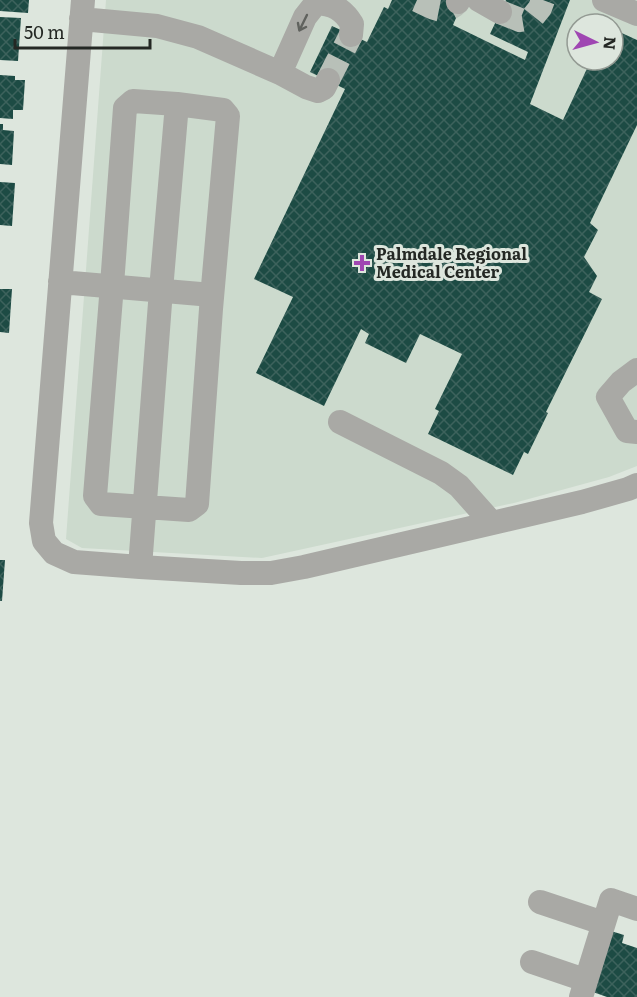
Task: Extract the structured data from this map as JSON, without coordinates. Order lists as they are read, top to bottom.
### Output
{
  "places": {
    "health": ["Palmdale Regional Medical Center"]
  },
  "scale_bar": "50 m",
  "north": "right"
}
